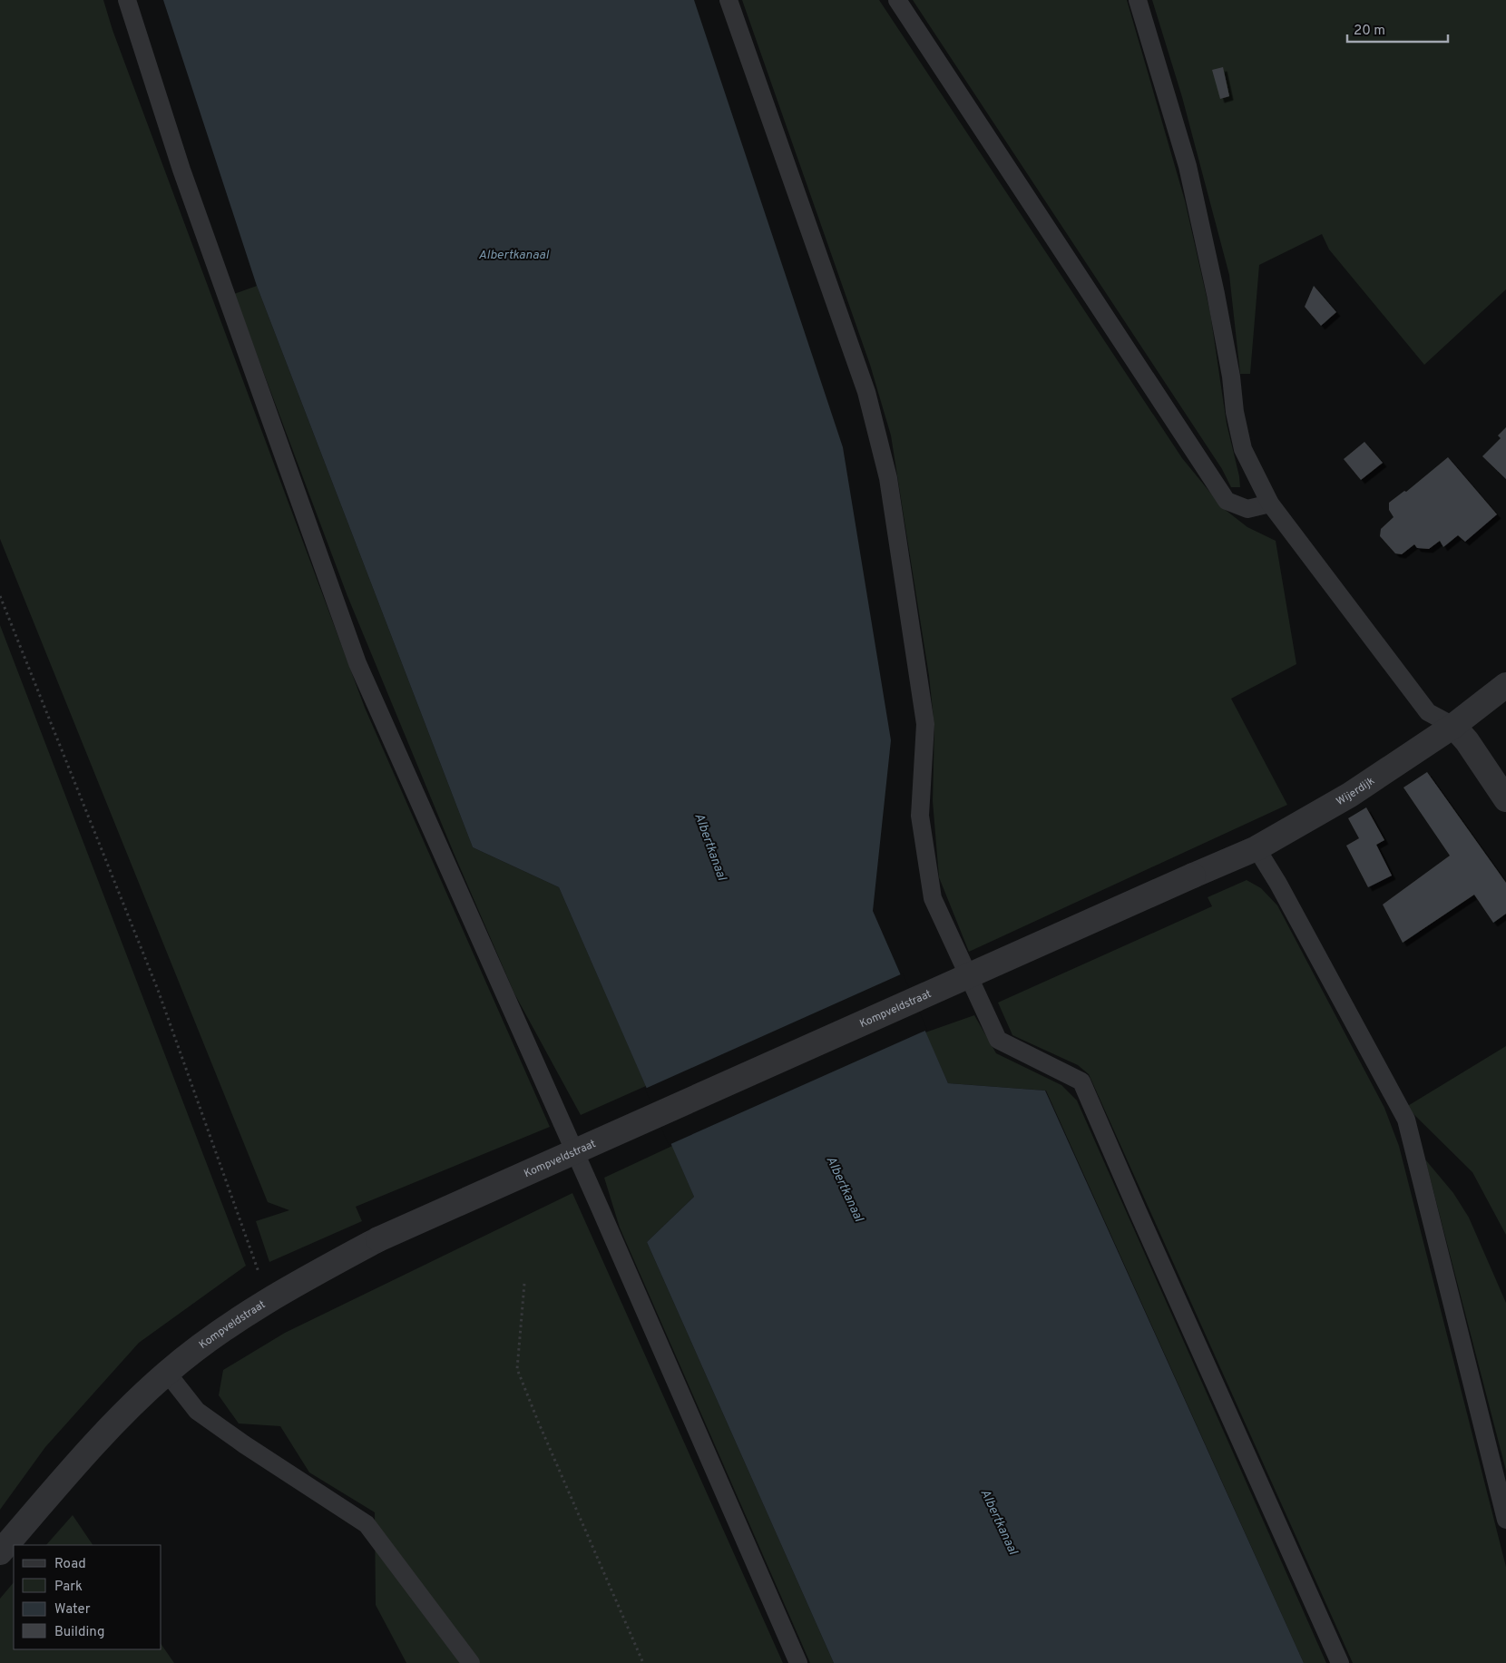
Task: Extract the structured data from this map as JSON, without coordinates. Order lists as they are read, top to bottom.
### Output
{
  "streets": {
    "street": ["Wijerdijk", "Kompveldstraat"]
  },
  "crossings": [
    ["Wijerdijk", "Kompveldstraat"]
  ],
  "water": ["Albertkanaal"],
  "legend": [
    "Road",
    "Park",
    "Water",
    "Building"
  ],
  "scale_bar": "20 m"
}
